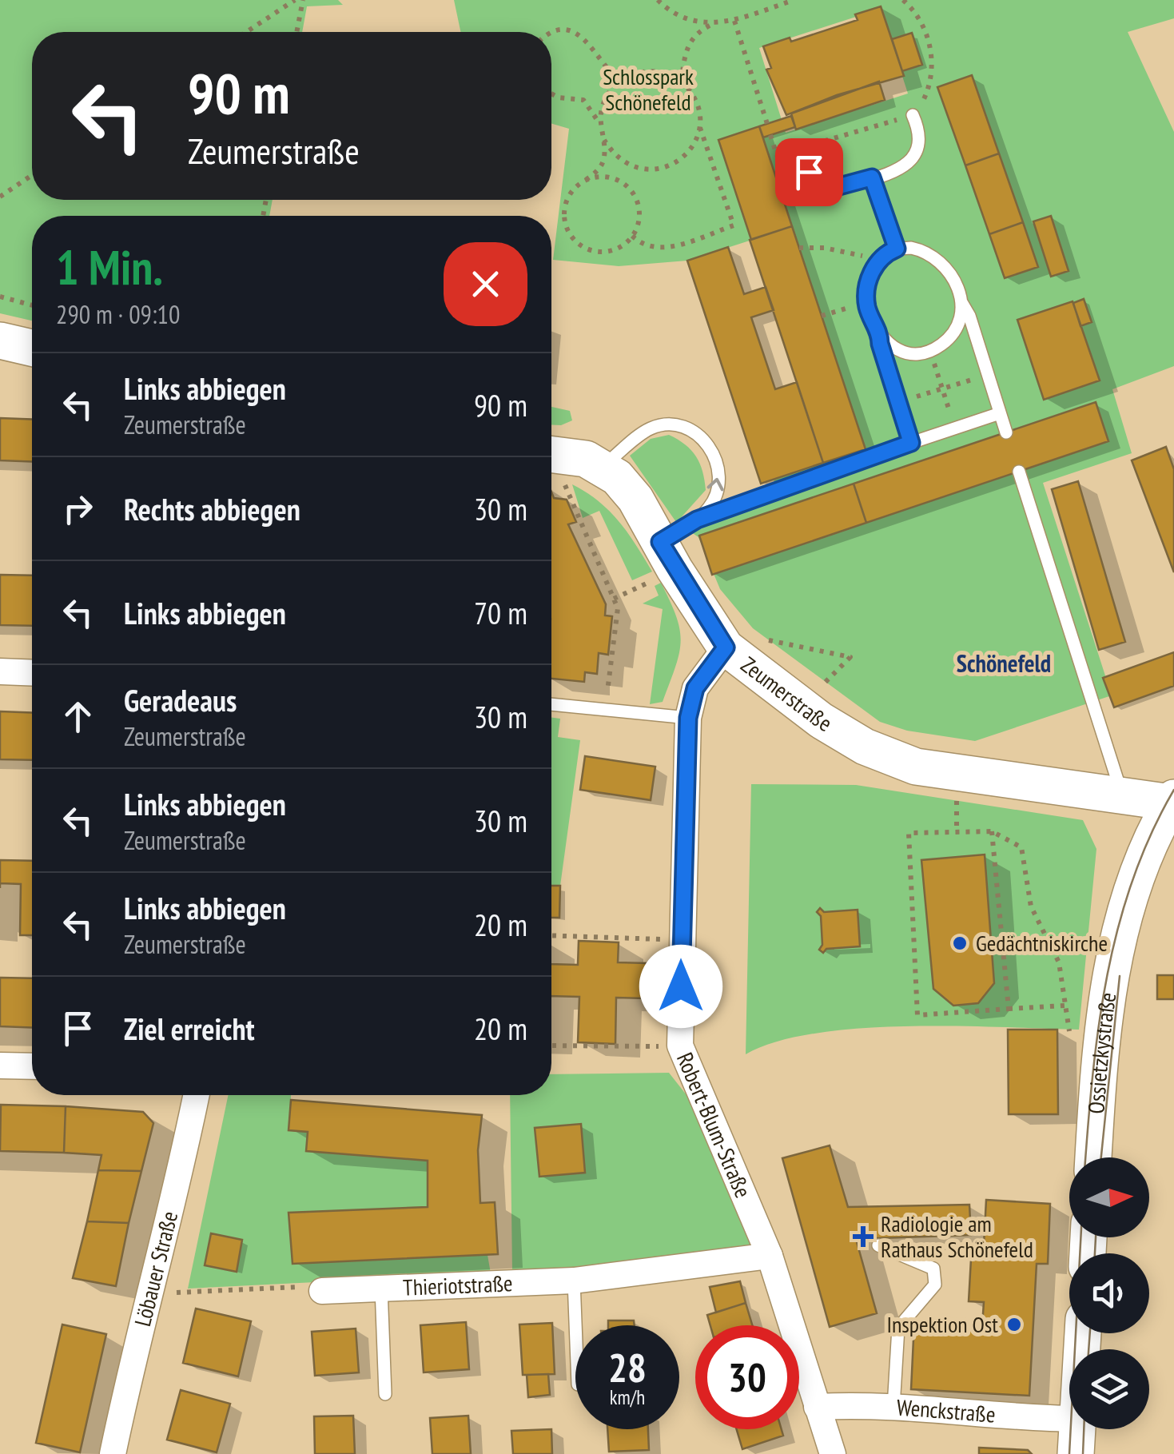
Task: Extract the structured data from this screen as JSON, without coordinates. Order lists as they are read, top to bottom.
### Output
{
  "streets": {
    "main road": ["Zeumerstraße", "Ossietzkystraße"],
    "street": [
      "Robert-Blum-Straße",
      "Löbauer Straße",
      "Thieriotstraße",
      "Wenckstraße"
    ]
  },
  "crossings": [
    ["Zeumerstraße", "Ossietzkystraße"],
    ["Zeumerstraße", "Robert-Blum-Straße"],
    ["Robert-Blum-Straße", "Thieriotstraße"],
    ["Robert-Blum-Straße", "Wenckstraße"]
  ],
  "districts": ["Schönefeld"],
  "parks": ["Schlosspark Schönefeld"],
  "places": {
    "other": ["Gedächtniskirche", "Inspektion Ost"],
    "health": ["Radiologie am Rathaus Schönefeld"]
  },
  "north": "right",
  "page": {
    "turn": ["90 m", "Zeumerstraße"],
    "heading": ["1 Min.", "290 m · 09:10"],
    "list": [
      {
        "name": "Links abbiegen",
        "note": "Zeumerstraße",
        "value": "90 m"
      },
      {
        "name": "Rechts abbiegen",
        "value": "30 m"
      },
      {
        "name": "Links abbiegen",
        "value": "70 m"
      },
      {
        "name": "Geradeaus",
        "note": "Zeumerstraße",
        "value": "30 m"
      },
      {
        "name": "Links abbiegen",
        "note": "Zeumerstraße",
        "value": "30 m"
      },
      {
        "name": "Links abbiegen",
        "note": "Zeumerstraße",
        "value": "20 m"
      },
      {
        "name": "Ziel erreicht",
        "value": "20 m"
      }
    ],
    "speed": "28 km/h",
    "limit": "30"
  }
}
